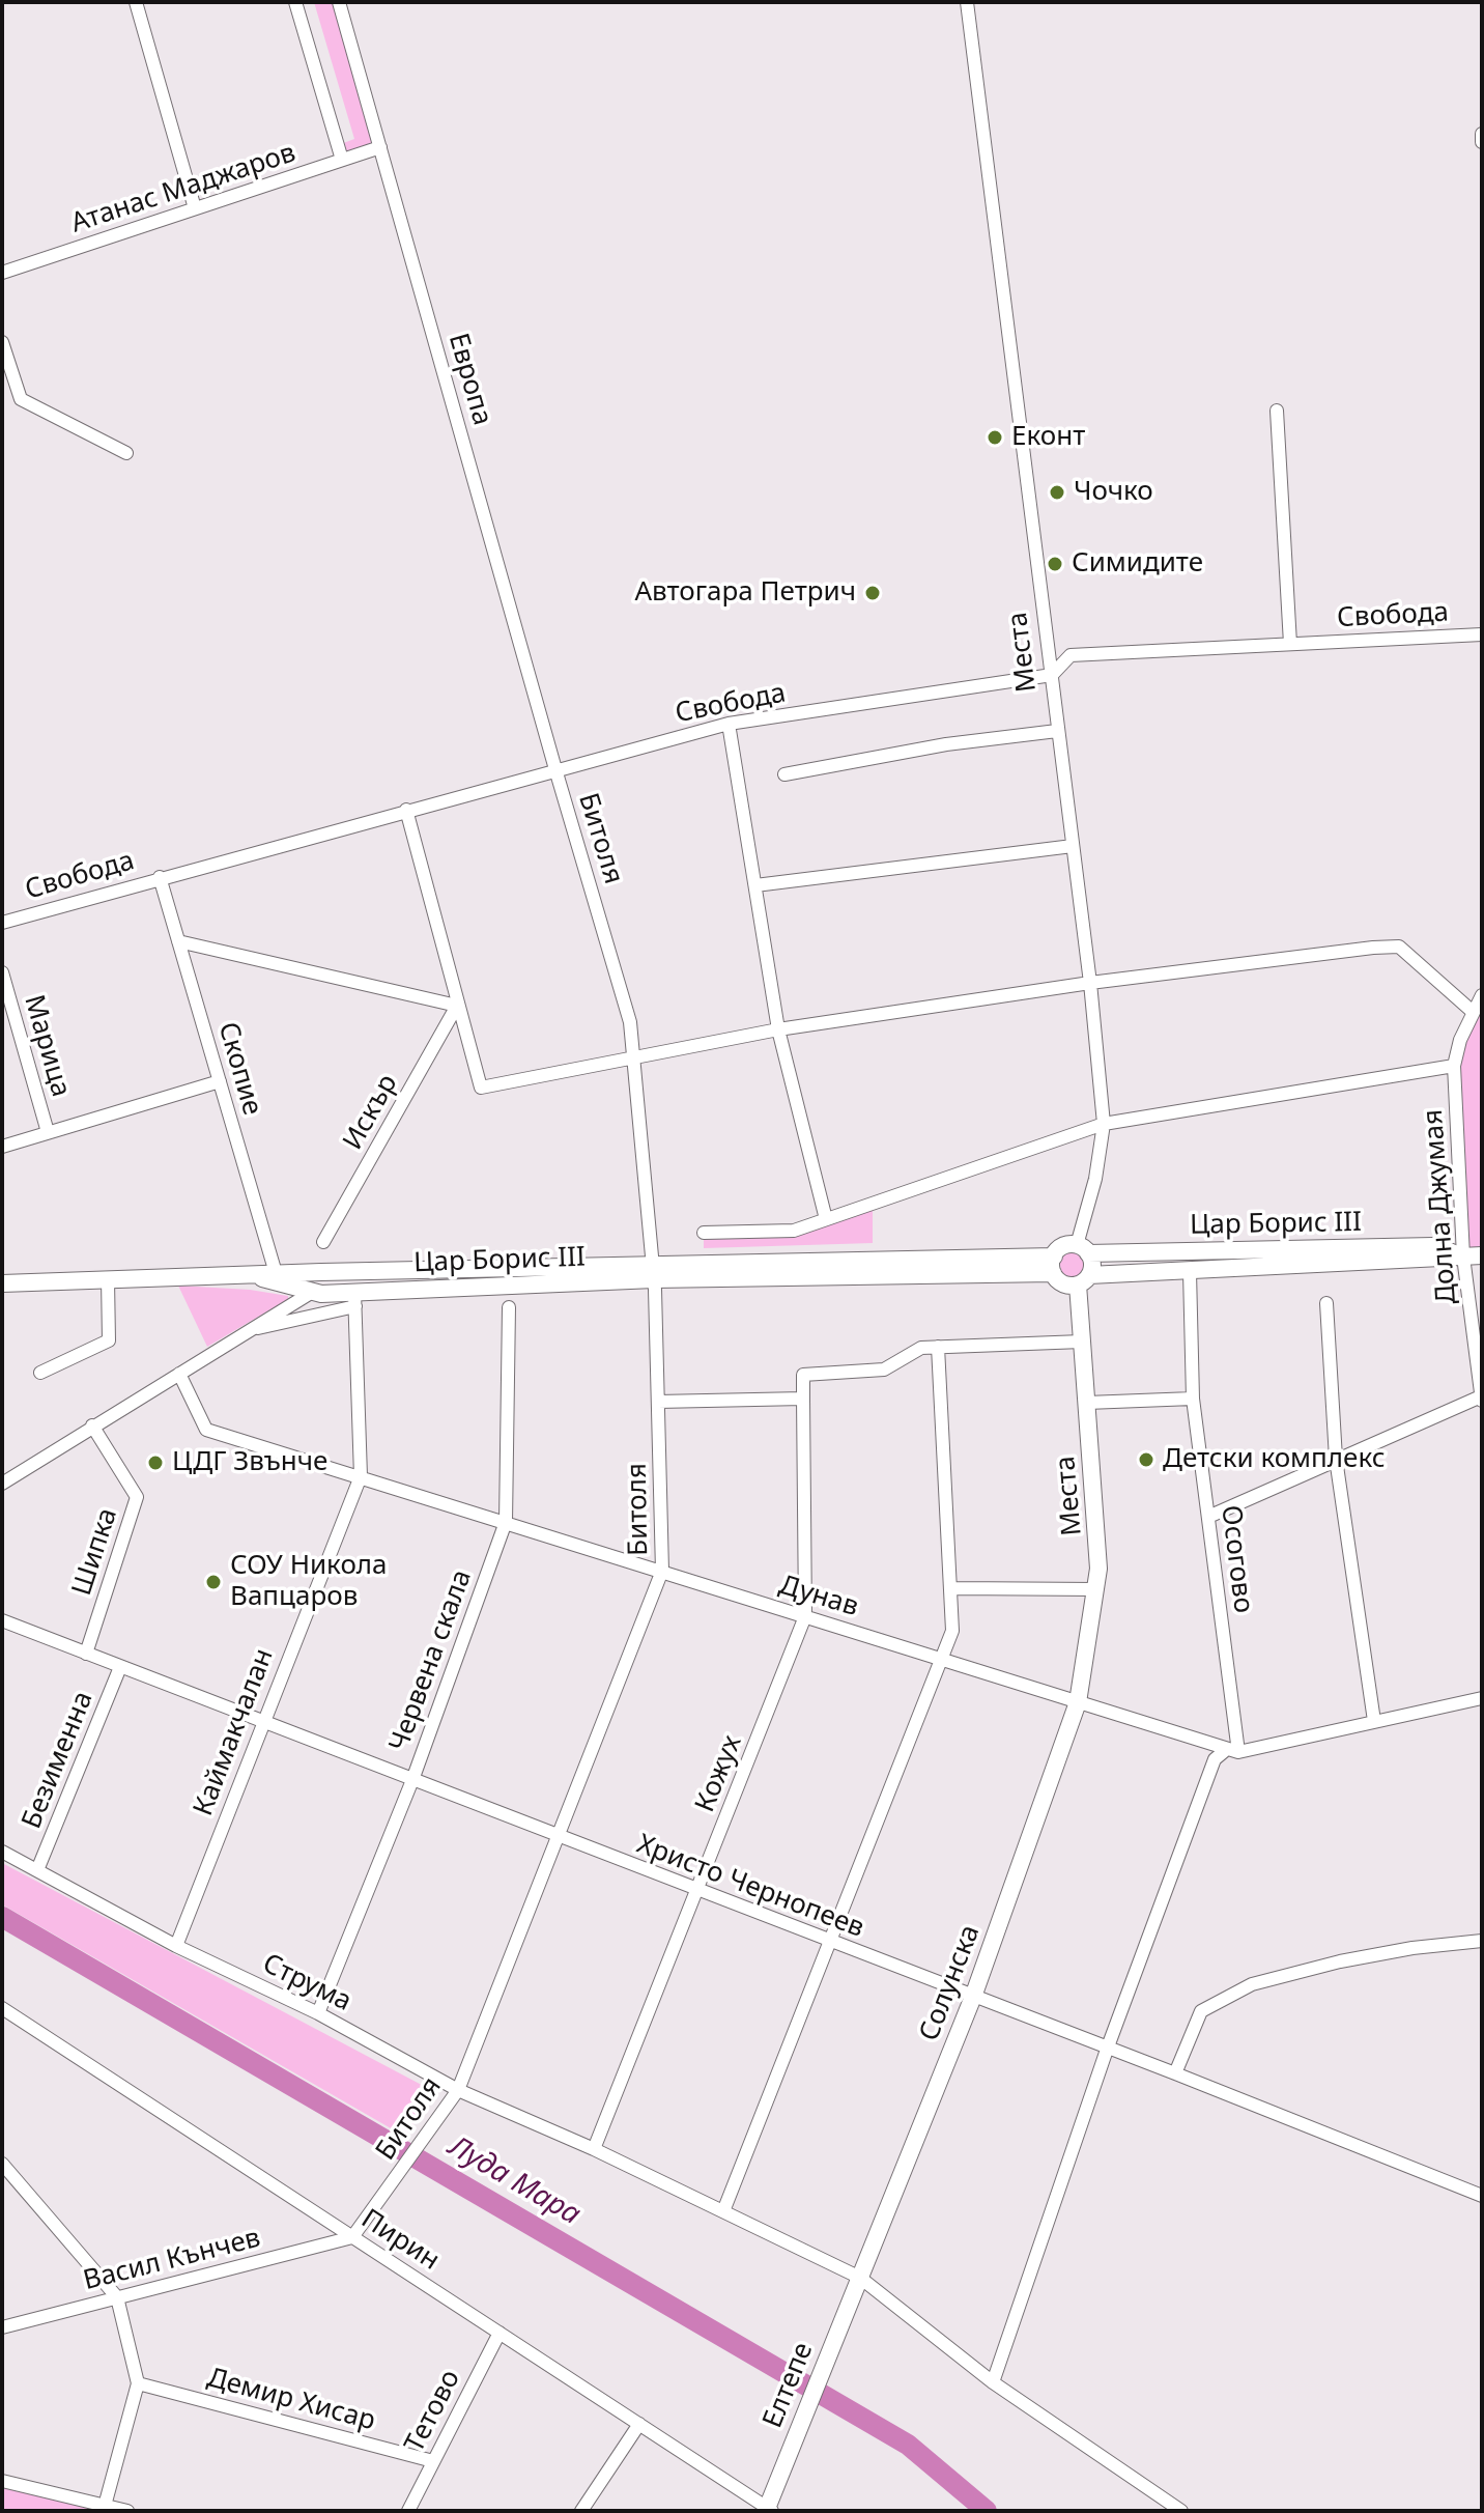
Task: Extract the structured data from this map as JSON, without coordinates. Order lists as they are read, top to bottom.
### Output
{
  "streets": {
    "main road": [
      "Места",
      "Цар Борис III",
      "Солунска",
      "Елтепе"
    ],
    "street": [
      "Атанас Маджаров",
      "Европа",
      "Свобода",
      "Битоля",
      "Марица",
      "Скопие",
      "Искър",
      "Долна Джумая",
      "Шипка",
      "Осогово",
      "Дунав",
      "Червена скала",
      "Каймакчалан",
      "Безименна",
      "Кожух",
      "Христо Чернопеев",
      "Струма",
      "Пирин",
      "Васил Кънчев",
      "Демир Хисар",
      "Тетово"
    ]
  },
  "crossings": [
    ["Атанас Маджаров", "Европа"],
    ["Европа", "Свобода"],
    ["Европа", "Битоля"],
    ["Свобода", "Места"],
    ["Свобода", "Битоля"],
    ["Свобода", "Скопие"],
    ["Места", "Цар Борис III"],
    ["Места", "Дунав"],
    ["Места", "Солунска"],
    ["Битоля", "Цар Борис III"],
    ["Битоля", "Дунав"],
    ["Битоля", "Христо Чернопеев"],
    ["Битоля", "Струма"],
    ["Битоля", "Пирин"],
    ["Битоля", "Васил Кънчев"],
    ["Скопие", "Цар Борис III"],
    ["Долна Джумая", "Цар Борис III"],
    ["Цар Борис III", "Шипка"],
    ["Цар Борис III", "Осогово"],
    ["Цар Борис III", "Дунав"],
    ["Цар Борис III", "Каймакчалан"],
    ["Шипка", "Христо Чернопеев"],
    ["Осогово", "Дунав"],
    ["Дунав", "Червена скала"],
    ["Дунав", "Каймакчалан"],
    ["Дунав", "Кожух"],
    ["Дунав", "Солунска"],
    ["Червена скала", "Христо Чернопеев"],
    ["Червена скала", "Струма"],
    ["Каймакчалан", "Христо Чернопеев"],
    ["Каймакчалан", "Струма"],
    ["Безименна", "Христо Чернопеев"],
    ["Безименна", "Струма"],
    ["Кожух", "Христо Чернопеев"],
    ["Кожух", "Струма"],
    ["Христо Чернопеев", "Солунска"],
    ["Струма", "Солунска"],
    ["Струма", "Елтепе"],
    ["Солунска", "Елтепе"],
    ["Пирин", "Васил Кънчев"],
    ["Пирин", "Елтепе"],
    ["Пирин", "Тетово"],
    ["Демир Хисар", "Тетово"]
  ],
  "water": ["Луда Мара"],
  "places": [
    "Еконт",
    "Чочко",
    "Симидите",
    "Автогара Петрич",
    "Детски комплекс",
    "ЦДГ Звънче",
    "СОУ Никола Вапцаров"
  ]
}
